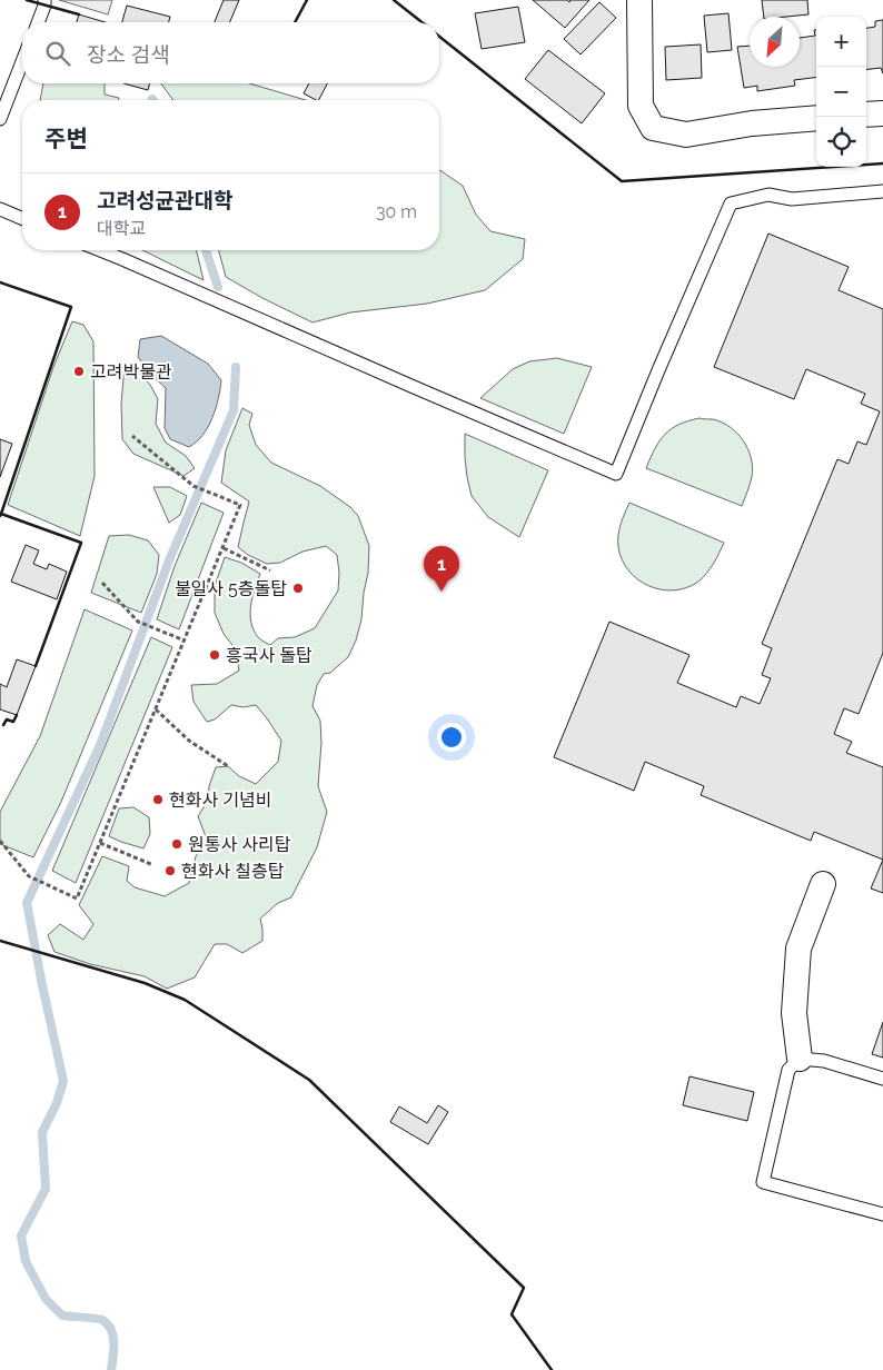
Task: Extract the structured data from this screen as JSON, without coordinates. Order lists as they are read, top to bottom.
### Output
{
  "places": [
    "고려박물관",
    "불일사 5층돌탑",
    "흥국사 돌탑",
    "현화사 기념비",
    "원통사 사리탑",
    "현화사 칠층탑"
  ],
  "north": "bottom left",
  "page": {
    "map_buttons": ["+", "−"],
    "search": "장소 검색",
    "heading": "주변",
    "list": [
      {
        "mark": "1",
        "name": "고려성균관대학",
        "note": "대학교",
        "value": "30 m"
      }
    ],
    "pins": "1"
  }
}
